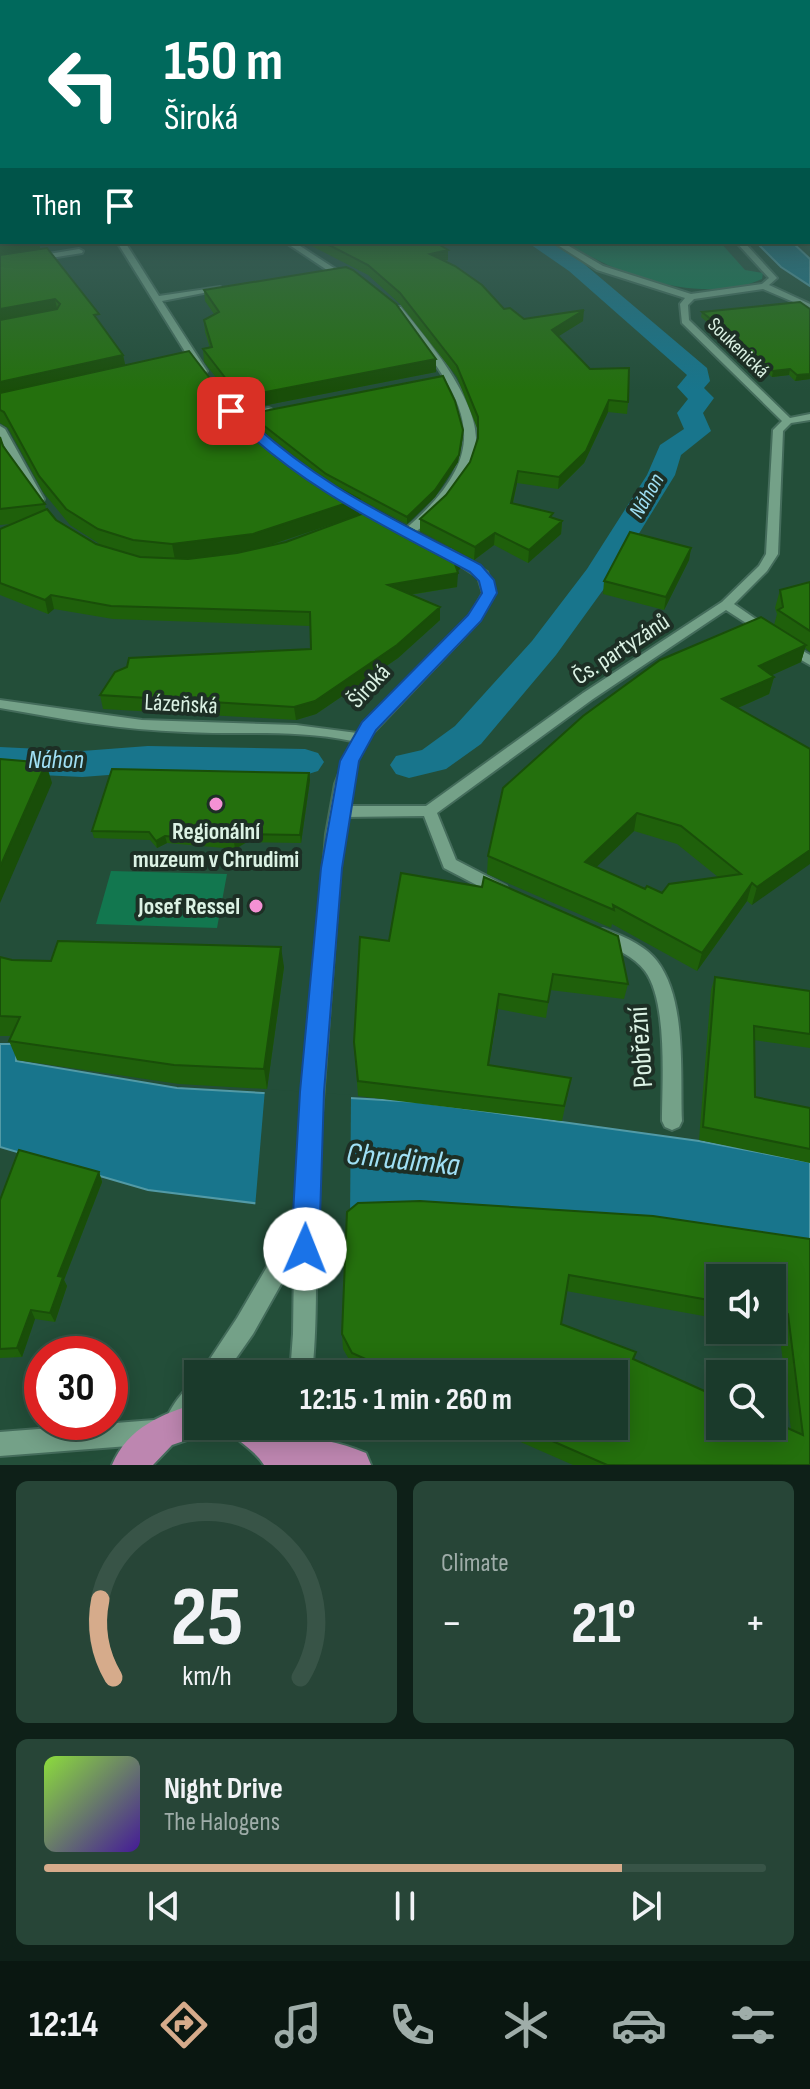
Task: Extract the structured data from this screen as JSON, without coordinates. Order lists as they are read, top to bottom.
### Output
{
  "streets": {
    "street": [
      "Soukenická",
      "Čs. partyzánů",
      "Široká",
      "Lázeňská",
      "Pobřežní"
    ]
  },
  "crossings": [
    ["Soukenická", "Čs. partyzánů"],
    ["Široká", "Lázeňská"]
  ],
  "water": ["Náhon", "Chrudimka"],
  "places": ["Regionální muzeum v Chrudimi", "Josef Ressel"],
  "page": {
    "turn": ["150 m", "Široká"],
    "then": "Then",
    "limit": "30",
    "trip": "12:15 · 1 min · 260 m",
    "tile": "Climate",
    "heat": ["−", "21°", "+"],
    "song": ["Night Drive", "The Halogens"],
    "tabs": "12:14",
    "gauge": ["25", "km/h"]
  }
}
